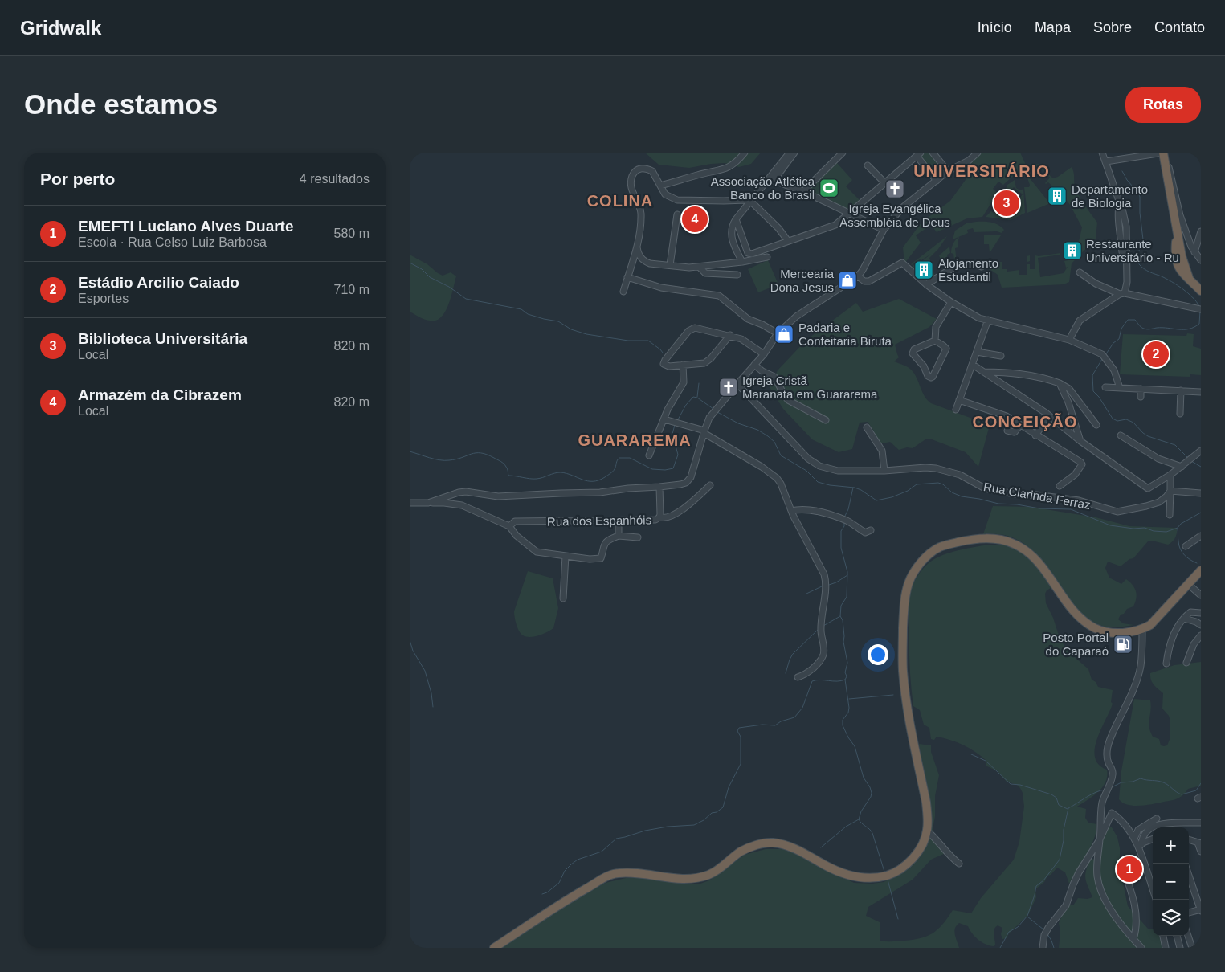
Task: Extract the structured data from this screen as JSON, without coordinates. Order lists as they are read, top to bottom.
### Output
{
  "streets": {
    "street": ["Rua Clarinda Ferraz", "Rua dos Espanhóis"]
  },
  "districts": [
    "UNIVERSITÁRIO",
    "COLINA",
    "CONCEIÇÃO",
    "GUARAREMA"
  ],
  "places": {
    "sports": ["Associação Atlética Banco do Brasil"],
    "church": ["Igreja Evangélica Assembléia de Deus", "Igreja Cristã Maranata em Guararema"],
    "building": ["Departamento de Biologia", "Restaurante Universitário - Ru", "Alojamento Estudantil"],
    "shop": ["Mercearia Dona Jesus", "Padaria e Confeitaria Biruta"],
    "fuel station": ["Posto Portal do Caparaó"]
  },
  "page": {
    "header": "Gridwalk",
    "nav": [
      "Início",
      "Mapa",
      "Sobre",
      "Contato"
    ],
    "buttons": "Rotas",
    "title": "Onde estamos",
    "heading": ["Por perto", "4 resultados"],
    "pins": [
      "3",
      "4",
      "2",
      "1"
    ],
    "list": [
      {
        "mark": "1",
        "name": "EMEFTI Luciano Alves Duarte",
        "note": "Escola · Rua Celso Luiz Barbosa",
        "value": "580 m"
      },
      {
        "mark": "2",
        "name": "Estádio Arcilio Caiado",
        "note": "Esportes",
        "value": "710 m"
      },
      {
        "mark": "3",
        "name": "Biblioteca Universitária",
        "note": "Local",
        "value": "820 m"
      },
      {
        "mark": "4",
        "name": "Armazém da Cibrazem",
        "note": "Local",
        "value": "820 m"
      }
    ],
    "map_buttons": ["+", "−"]
  }
}
